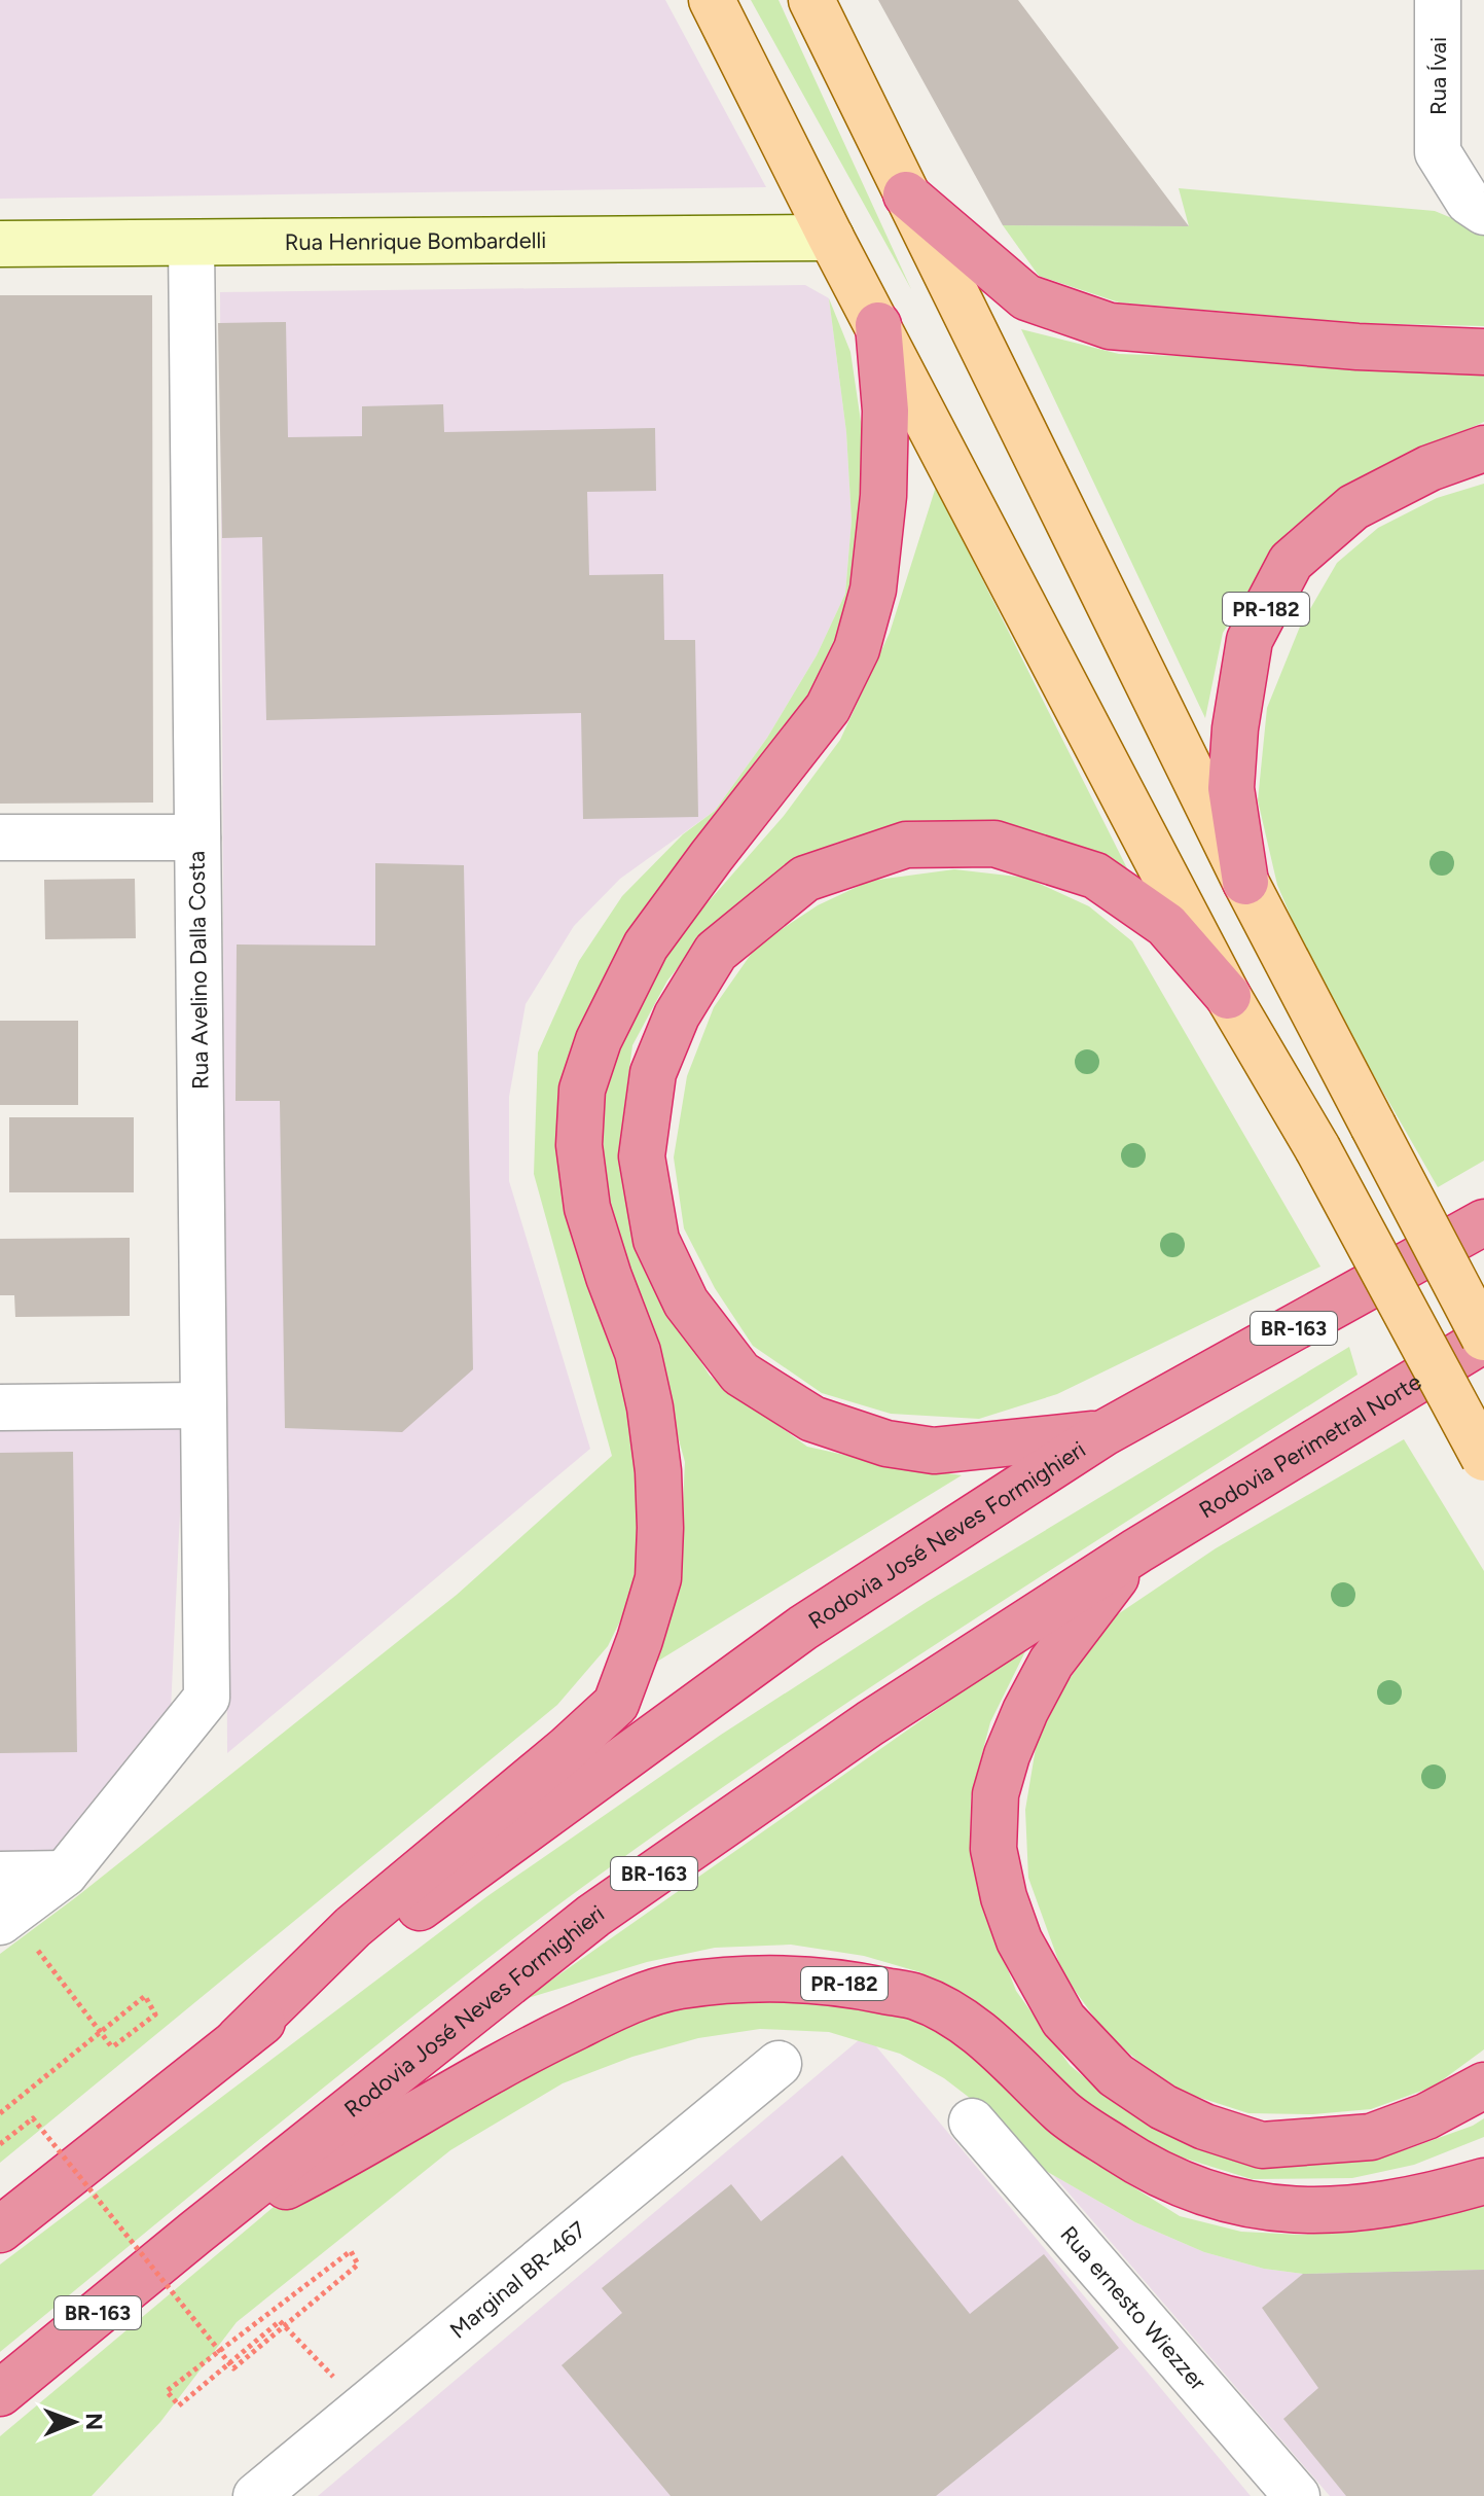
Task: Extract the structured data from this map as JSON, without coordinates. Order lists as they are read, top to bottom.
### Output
{
  "streets": {
    "highway": [
      "PR-182",
      "BR-163",
      "Rodovia Perimetral Norte",
      "Rodovia José Neves Formighieri"
    ],
    "street": [
      "Rua Ívai",
      "Rua Henrique Bombardelli",
      "Rua Avelino Dalla Costa",
      "Marginal BR-467",
      "Rua ernesto Wiezzer"
    ]
  },
  "crossings": [
    ["Rua Henrique Bombardelli", "Rua Avelino Dalla Costa"],
    ["PR-182", "Rodovia Perimetral Norte"],
    ["PR-182", "Rodovia José Neves Formighieri"],
    ["BR-163", "Rodovia José Neves Formighieri"],
    ["Rodovia Perimetral Norte", "Rodovia José Neves Formighieri"]
  ],
  "north": "right"
}
